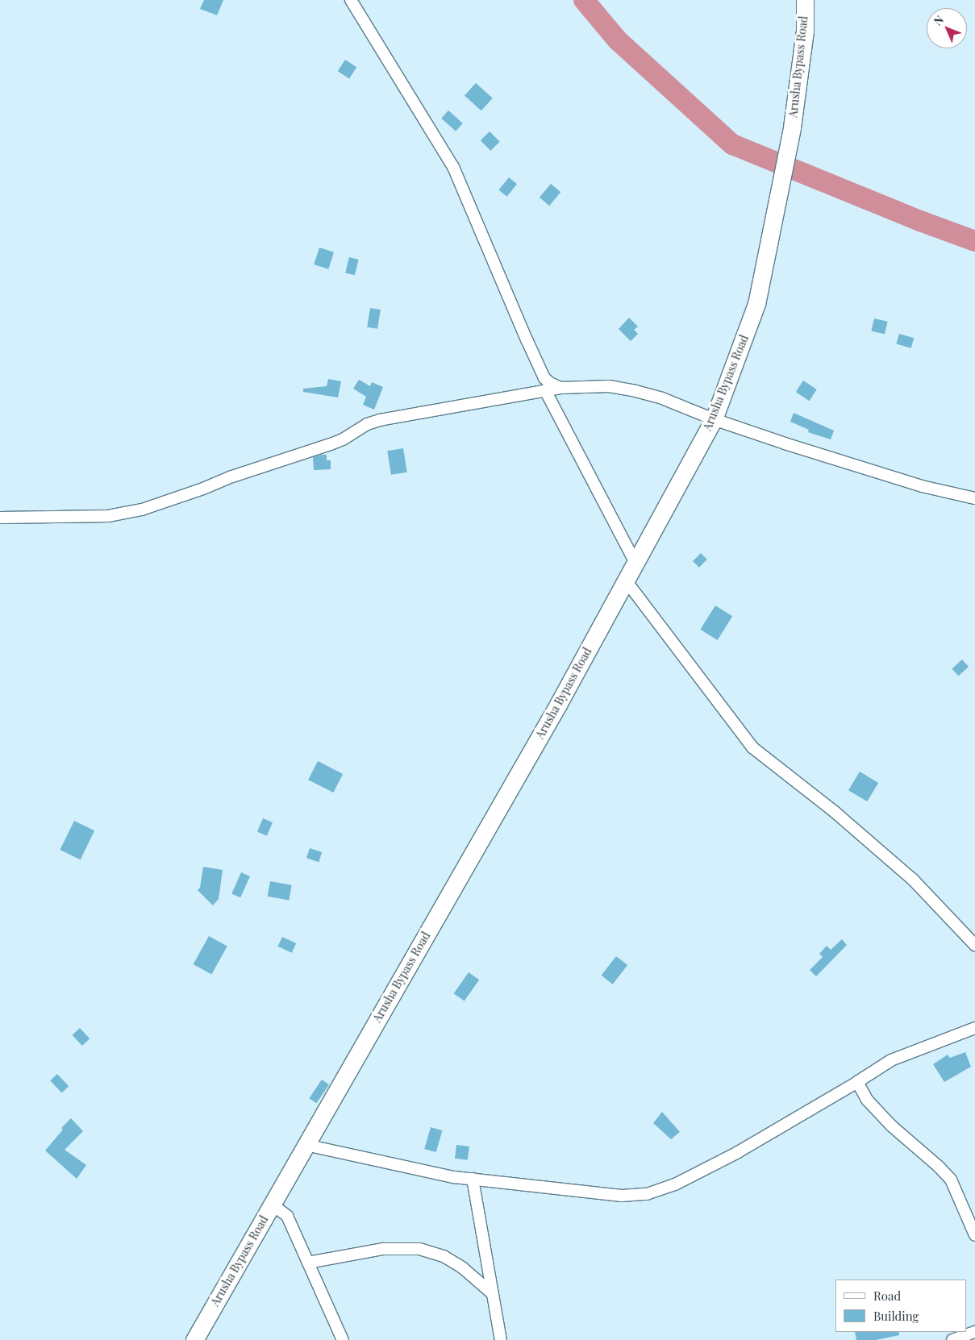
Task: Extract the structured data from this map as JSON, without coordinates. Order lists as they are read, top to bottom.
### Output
{
  "streets": {
    "main road": ["Arusha Bypass Road"]
  },
  "legend": ["Road", "Building"],
  "north": "top left"
}
